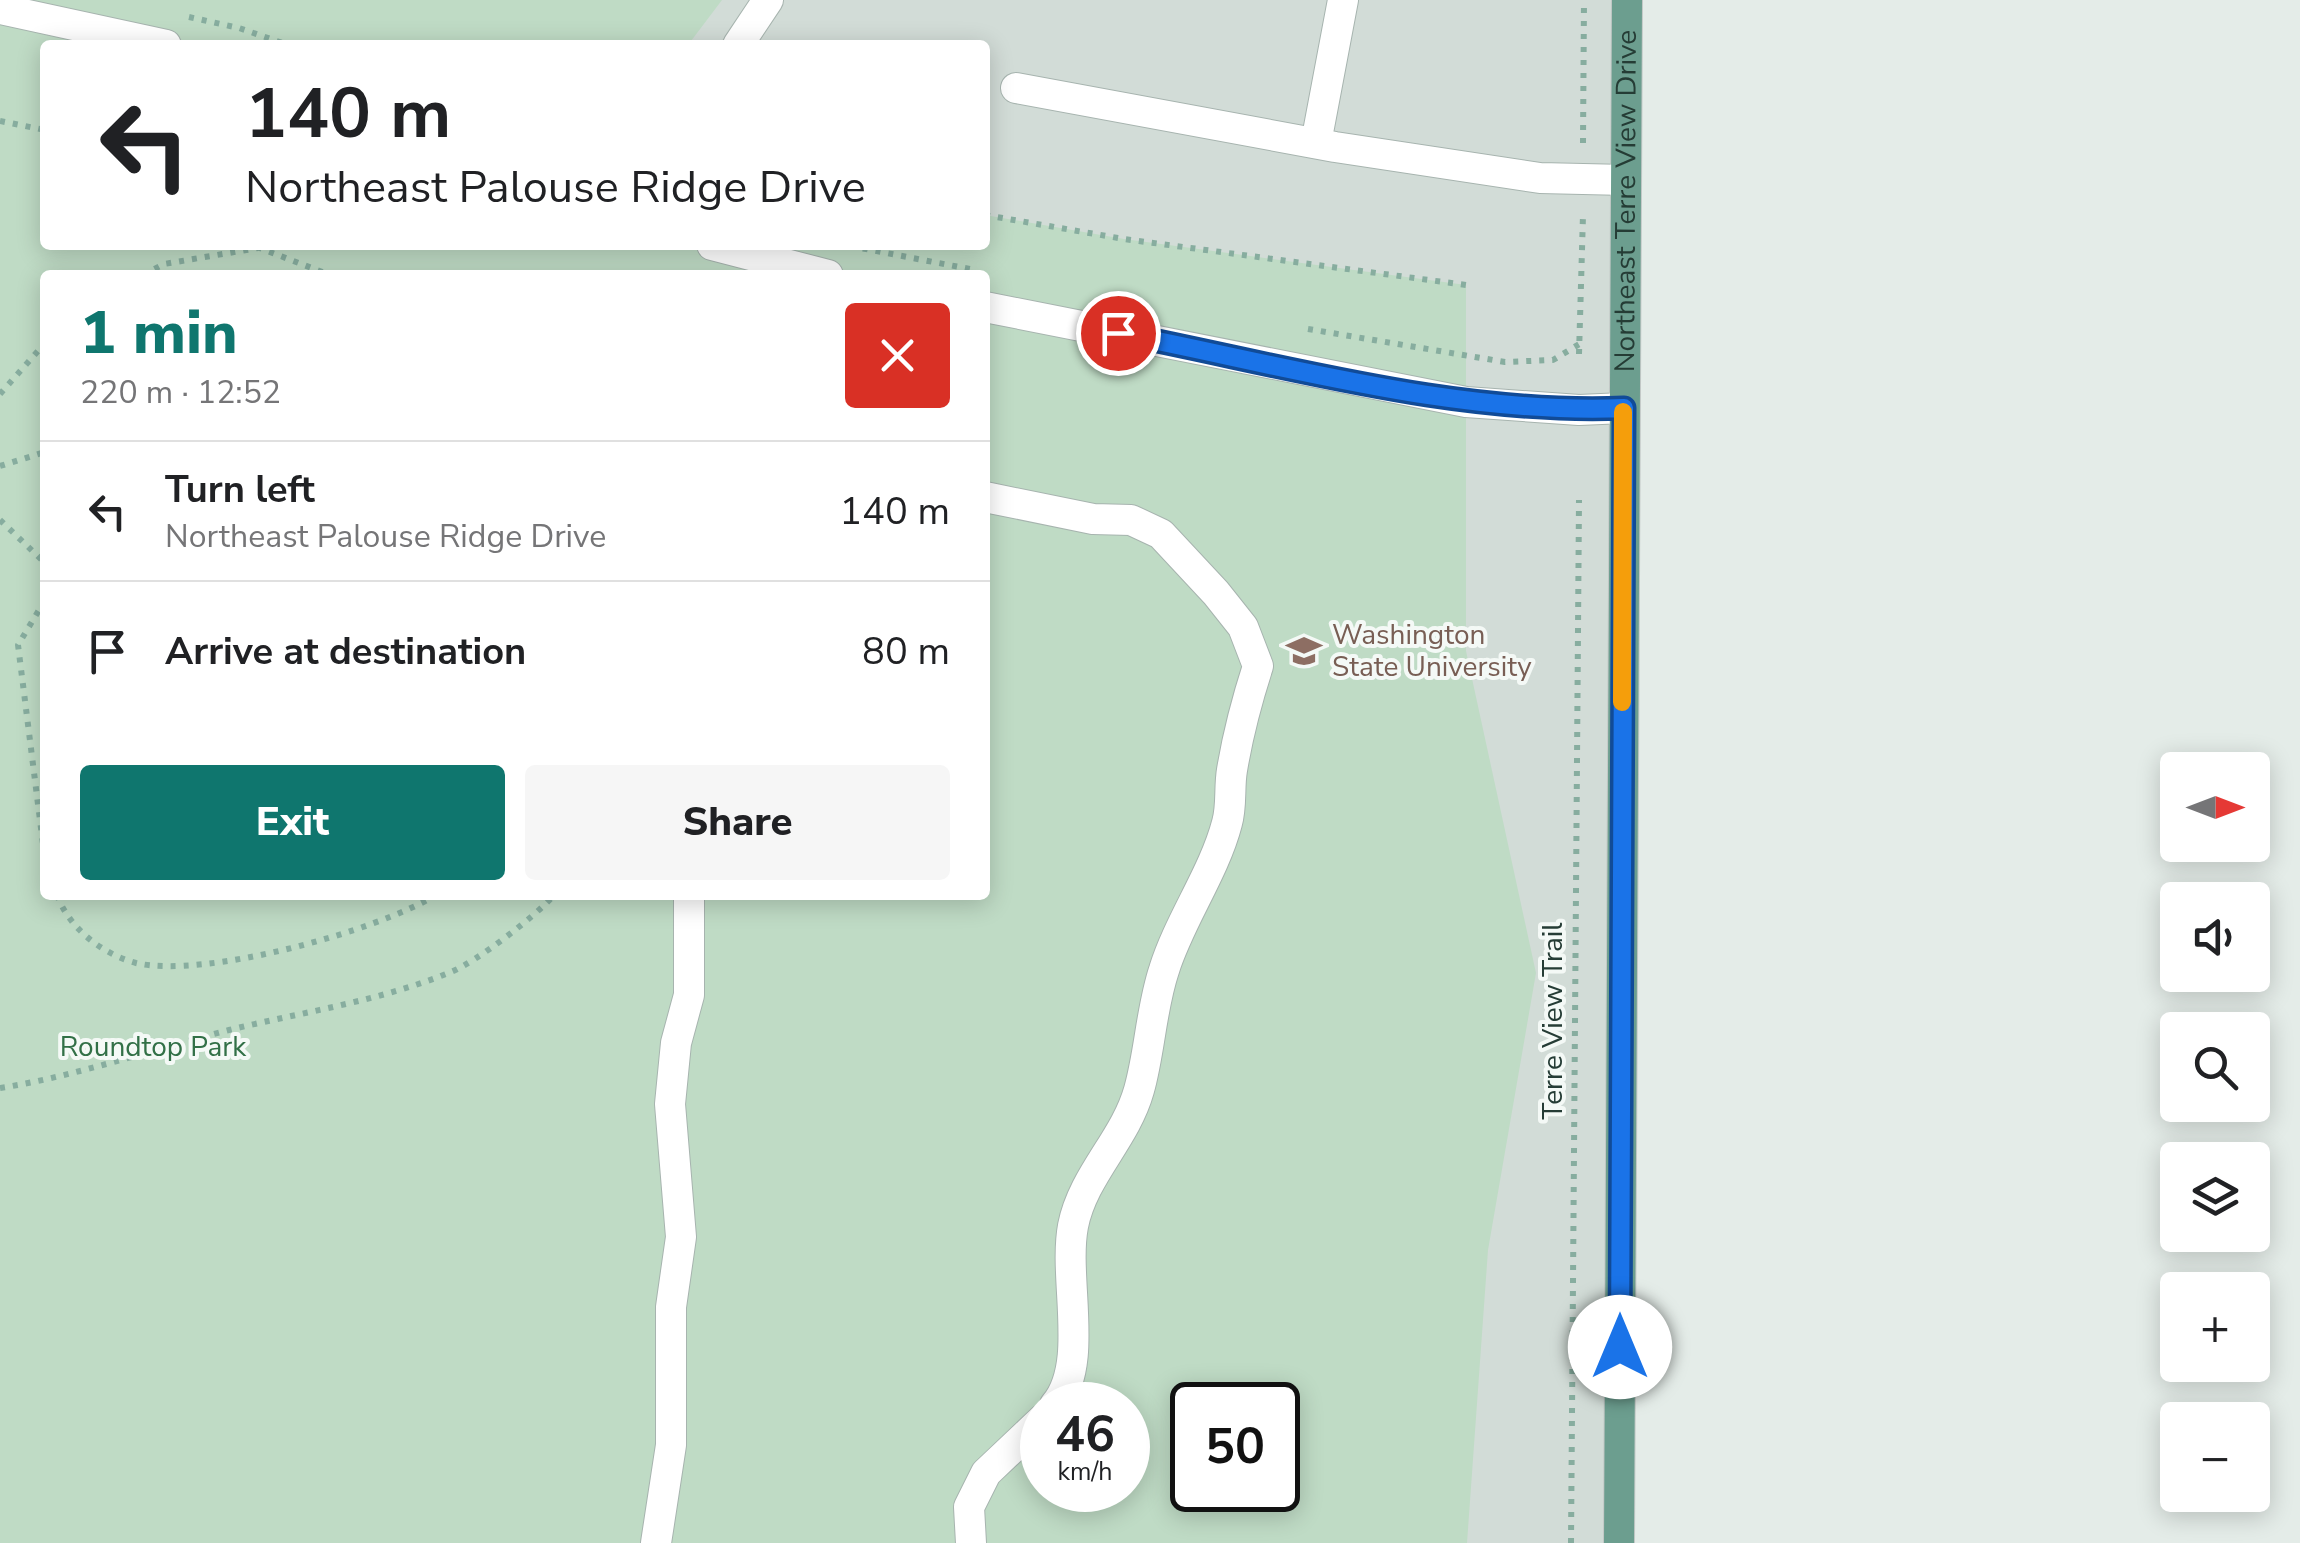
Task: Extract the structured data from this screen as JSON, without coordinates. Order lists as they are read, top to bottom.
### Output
{
  "streets": {
    "main road": ["Northeast Terre View Drive"],
    "path": ["Terre View Trail"]
  },
  "parks": ["Roundtop Park"],
  "places": {
    "school or university": ["Washington State University"]
  },
  "north": "right",
  "page": {
    "turn": ["140 m", "Northeast Palouse Ridge Drive"],
    "heading": ["1 min", "220 m · 12:52"],
    "list": [
      {
        "name": "Turn left",
        "note": "Northeast Palouse Ridge Drive",
        "value": "140 m"
      },
      {
        "name": "Arrive at destination",
        "value": "80 m"
      }
    ],
    "buttons": ["Exit", "Share"],
    "map_buttons": ["+", "−"],
    "speed": "46 km/h",
    "limit": "50"
  }
}
